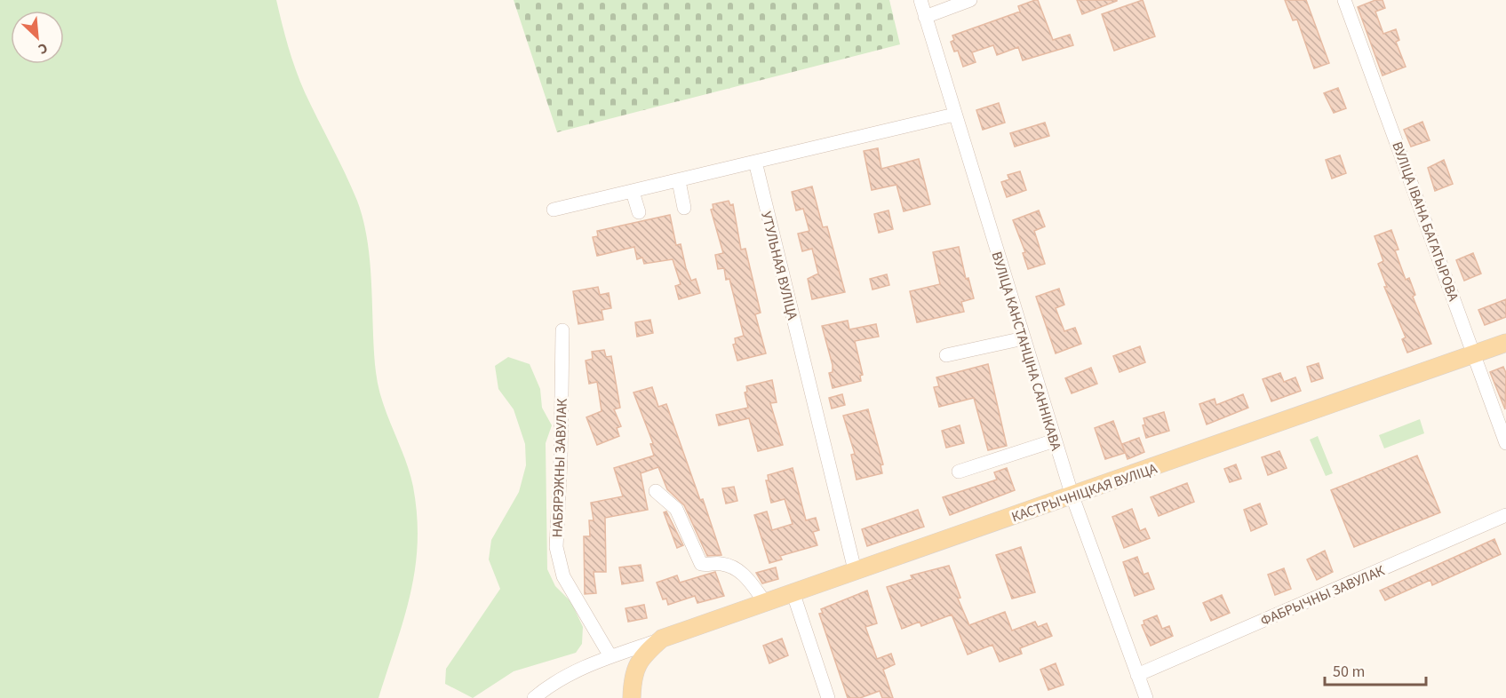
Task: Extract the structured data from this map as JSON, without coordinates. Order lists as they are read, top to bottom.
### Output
{
  "streets": {
    "main road": ["КАСТРЫЧНІЦКАЯ ВУЛІЦА"],
    "street": [
      "ВУЛІЦА ІВАНА БАГАТЫРОВА",
      "УТУЛЬНАЯ ВУЛІЦА",
      "ВУЛІЦА КАНСТАНЦІНА САННІКАВА",
      "НАБЯРЭЖНЫ ЗАВУЛАК",
      "ФАБРЫЧНЫ ЗАВУЛАК"
    ]
  },
  "crossings": [
    ["ВУЛІЦА ІВАНА БАГАТЫРОВА", "КАСТРЫЧНІЦКАЯ ВУЛІЦА"],
    ["УТУЛЬНАЯ ВУЛІЦА", "КАСТРЫЧНІЦКАЯ ВУЛІЦА"],
    ["ВУЛІЦА КАНСТАНЦІНА САННІКАВА", "КАСТРЫЧНІЦКАЯ ВУЛІЦА"],
    ["ВУЛІЦА КАНСТАНЦІНА САННІКАВА", "ФАБРЫЧНЫ ЗАВУЛАК"]
  ],
  "scale_bar": "50 m",
  "north": "bottom right"
}
